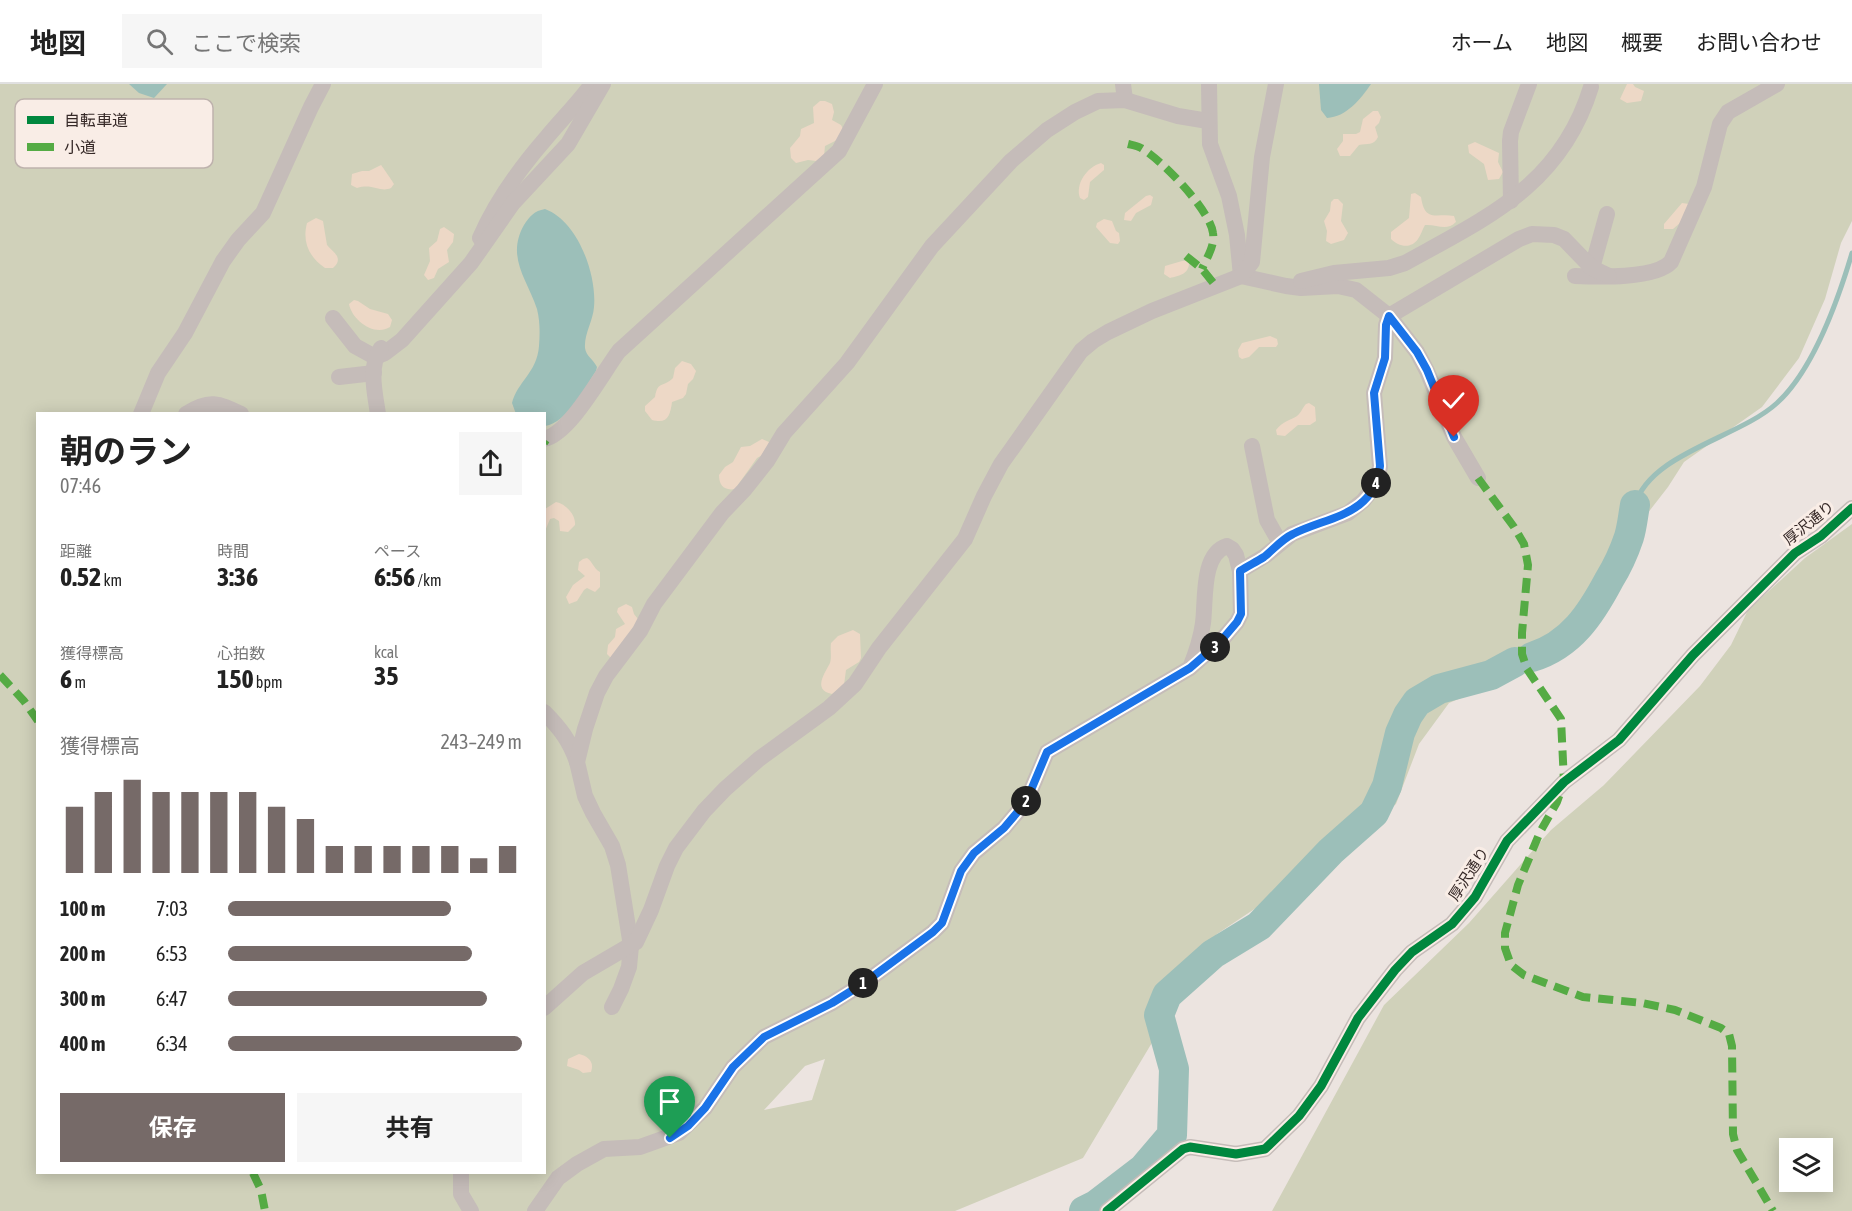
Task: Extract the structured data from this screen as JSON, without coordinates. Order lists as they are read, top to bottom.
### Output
{
  "streets": {
    "street": ["厚沢通り"]
  },
  "legend": ["自転車道", "小道"],
  "page": {
    "header": "地図",
    "search": "ここで検索",
    "nav": [
      "ホーム",
      "地図",
      "概要",
      "お問い合わせ"
    ],
    "heading": ["朝のラン", "07:46"],
    "pins": [
      "4",
      "3",
      "2",
      "1"
    ],
    "stats": [
      ["距離", "0.52 km"],
      ["時間", "3:36"],
      ["ペース", "6:56 /km"],
      ["獲得標高", "6 m"],
      ["心拍数", "150 bpm"],
      ["kcal", "35"]
    ],
    "chart": ["獲得標高", "243–249 m"],
    "list": [
      {
        "name": "100 m",
        "note": "7:03"
      },
      {
        "name": "200 m",
        "note": "6:53"
      },
      {
        "name": "300 m",
        "note": "6:47"
      },
      {
        "name": "400 m",
        "note": "6:34"
      }
    ],
    "buttons": ["保存", "共有"]
  }
}
